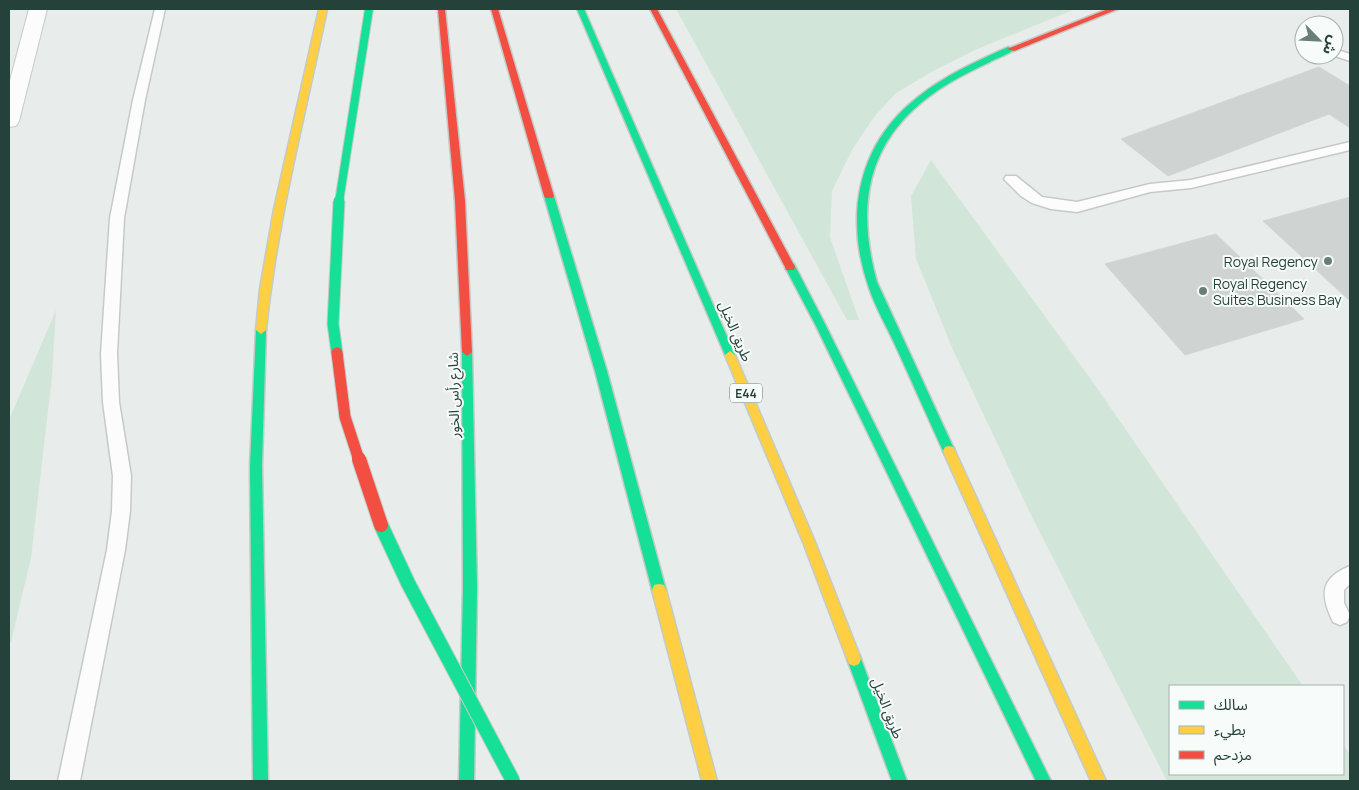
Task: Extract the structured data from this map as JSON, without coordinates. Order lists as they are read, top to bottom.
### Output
{
  "streets": {
    "main road": ["طريق الخيل", "E44", "شارع رأس الخور"]
  },
  "places": ["Royal Regency", "Royal Regency Suites Business Bay"],
  "legend": ["سالك", "بطيء", "مزدحم"],
  "north": "bottom right"
}
